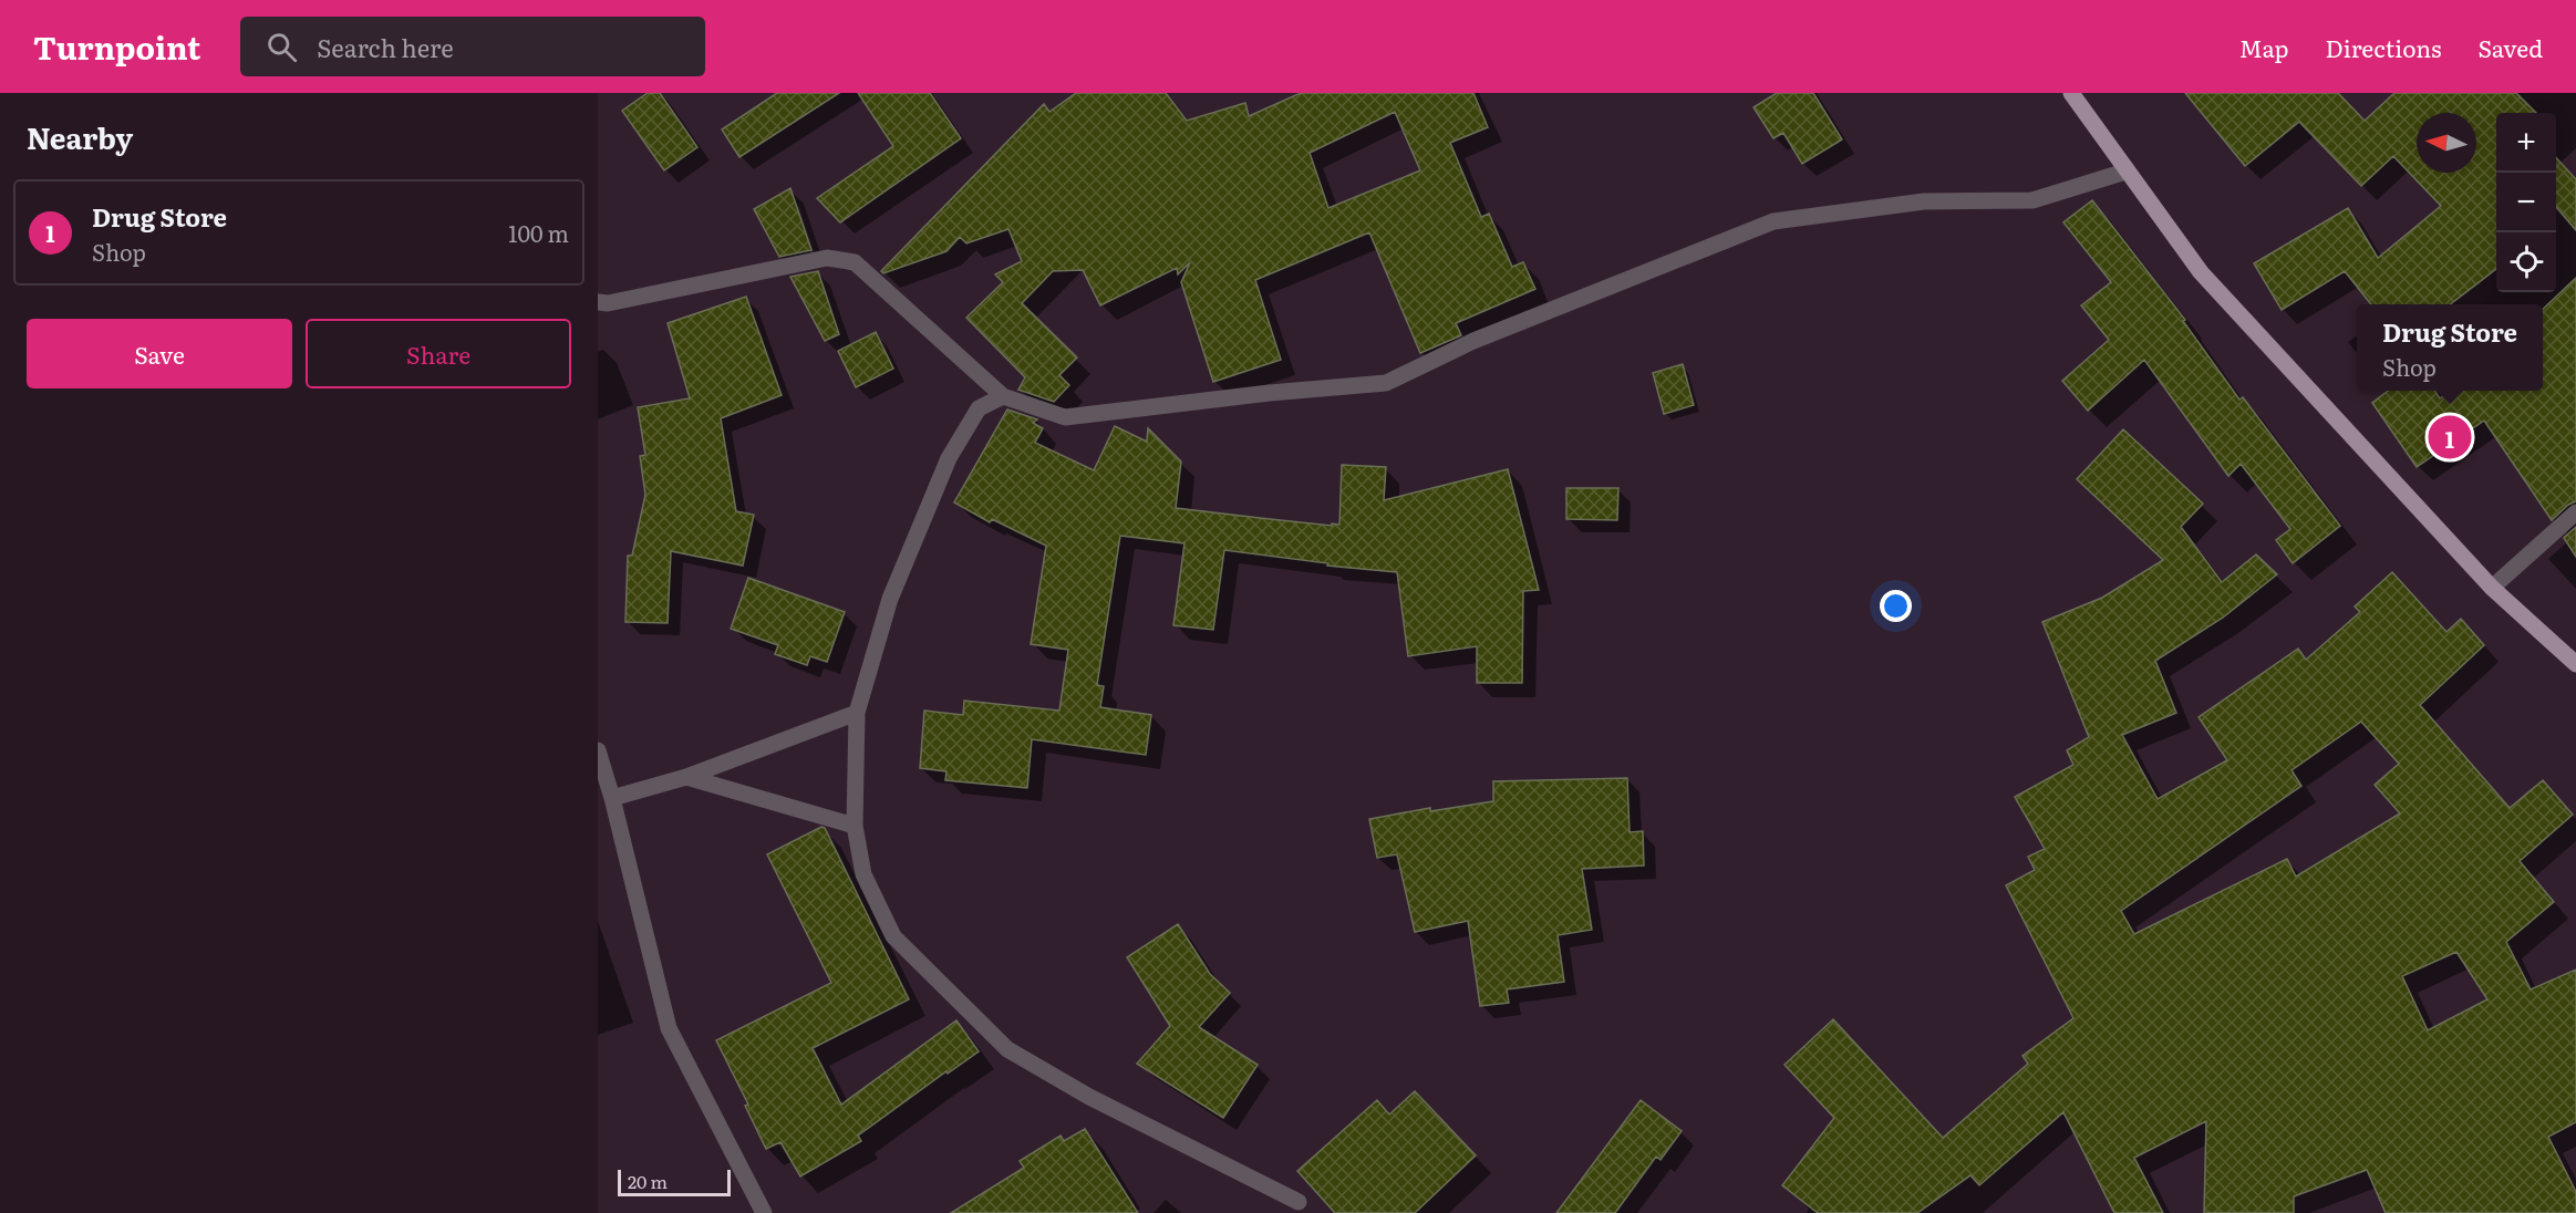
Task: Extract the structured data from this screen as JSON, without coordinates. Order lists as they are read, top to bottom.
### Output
{
  "scale_bar": "20 m",
  "north": "left",
  "page": {
    "header": "Turnpoint",
    "search": "Search here",
    "nav": ["Map", "Directions", "Saved"],
    "heading": "Nearby",
    "map_buttons": ["+", "−"],
    "list": [
      {
        "mark": "1",
        "name": "Drug Store",
        "note": "Shop",
        "value": "100 m"
      }
    ],
    "buttons": ["Save", "Share"],
    "popup": ["Drug Store", "Shop"],
    "pins": "1",
    "scale": "20 m"
  }
}
